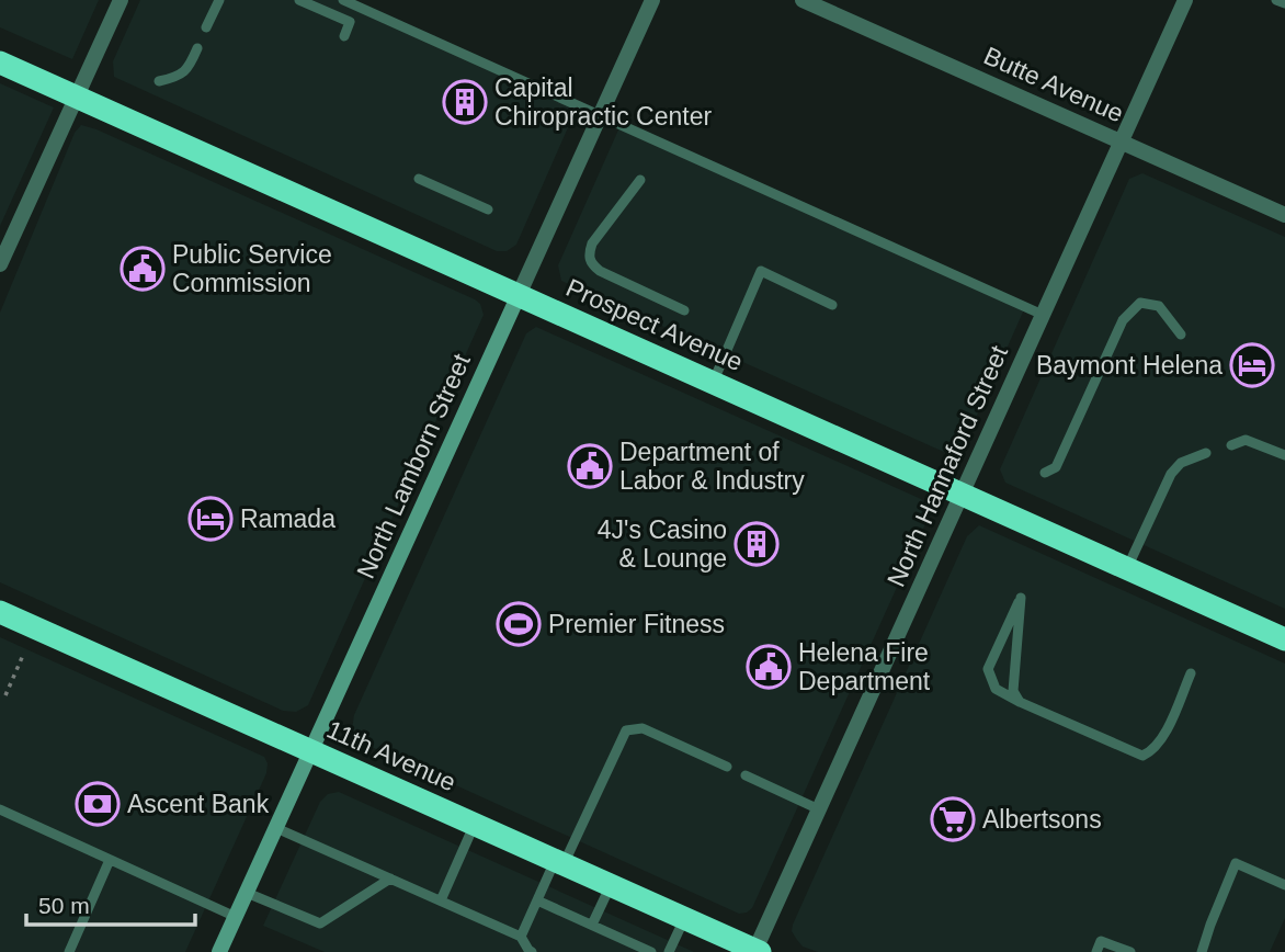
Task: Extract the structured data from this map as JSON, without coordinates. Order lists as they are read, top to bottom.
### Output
{
  "streets": {
    "highway": ["Prospect Avenue", "11th Avenue"],
    "street": ["Butte Avenue", "North Lamborn Street", "North Hannaford Street"]
  },
  "crossings": [
    ["Butte Avenue", "North Hannaford Street"],
    ["Prospect Avenue", "North Lamborn Street"],
    ["Prospect Avenue", "North Hannaford Street"],
    ["North Lamborn Street", "11th Avenue"],
    ["North Hannaford Street", "11th Avenue"]
  ],
  "places": {
    "building": ["Capital Chiropractic Center", "4J's Casino & Lounge"],
    "public building": ["Public Service Commission", "Department of Labor & Industry", "Helena Fire Department"],
    "hotel": ["Baymont Helena", "Ramada"],
    "sports": ["Premier Fitness"],
    "bank": ["Ascent Bank"],
    "supermarket": ["Albertsons"]
  },
  "scale_bar": "50 m"
}
